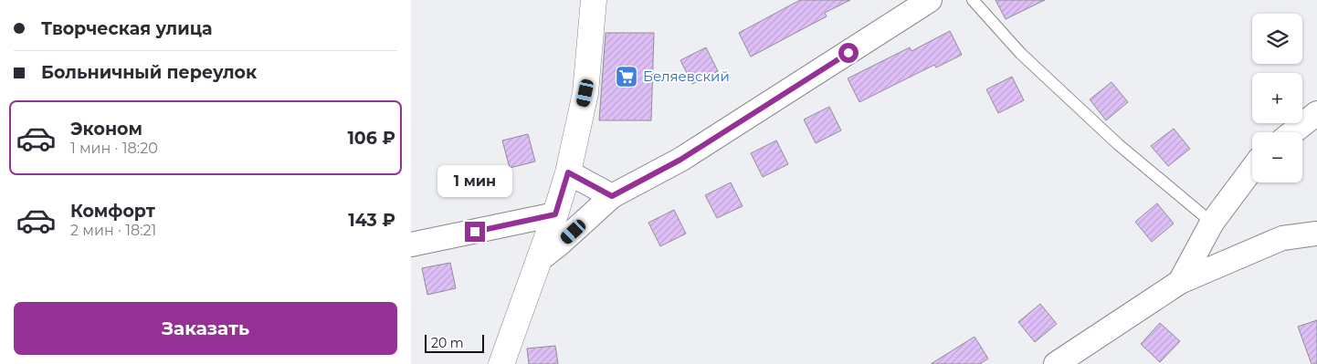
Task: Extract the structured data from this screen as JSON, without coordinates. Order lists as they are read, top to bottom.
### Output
{
  "places": {
    "supermarket": ["Беляевский"]
  },
  "scale_bar": "20 m",
  "page": {
    "banner": ["Творческая улица", "Больничный переулок"],
    "map_buttons": ["+", "−"],
    "list": [
      {
        "name": "Эконом",
        "note": "1 мин · 18:20",
        "value": "106 ₽"
      },
      {
        "name": "Комфорт",
        "note": "2 мин · 18:21",
        "value": "143 ₽"
      }
    ],
    "bubble": "1 мин",
    "buttons": "Заказать",
    "scale": "20 m"
  }
}
